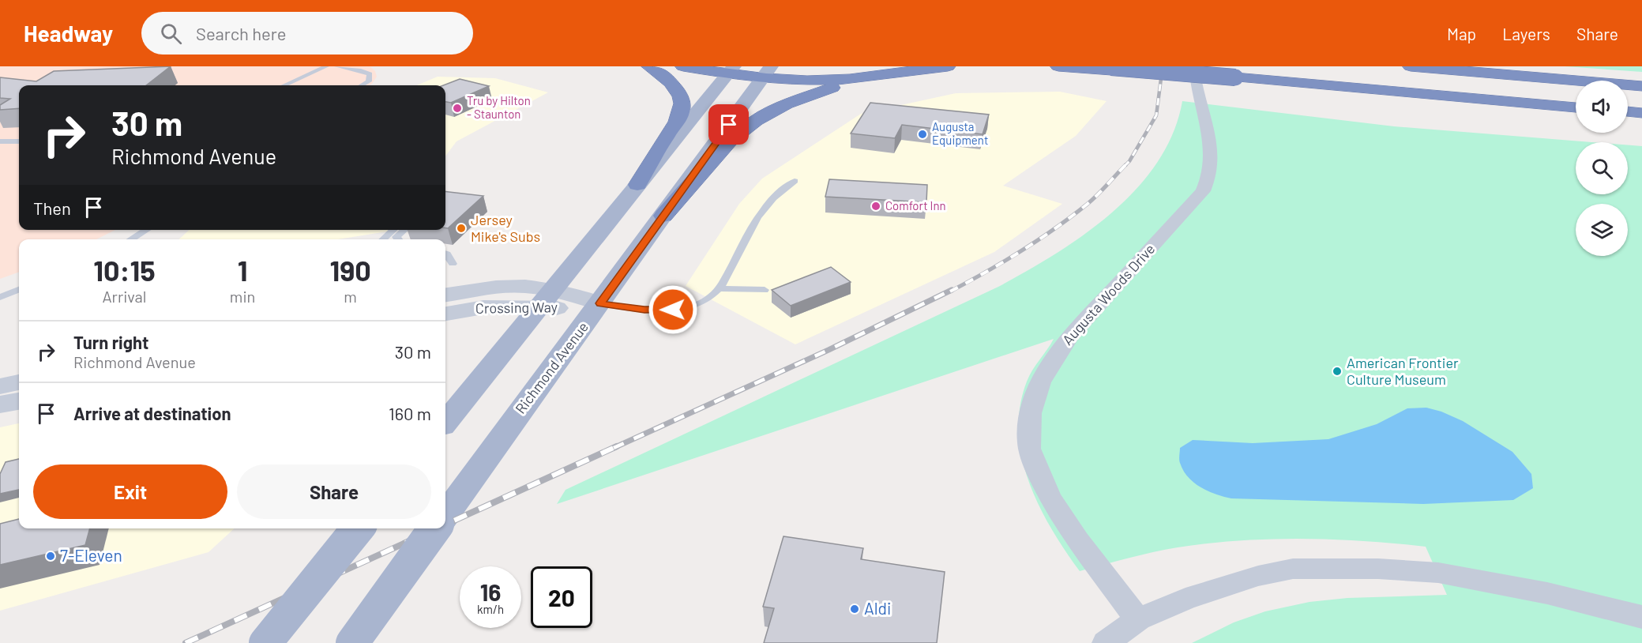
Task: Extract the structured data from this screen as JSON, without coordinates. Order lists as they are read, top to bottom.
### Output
{
  "streets": {
    "main road": ["Richmond Avenue"],
    "street": ["Augusta Woods Drive", "Crossing Way"]
  },
  "crossings": [
    ["Crossing Way", "Richmond Avenue"]
  ],
  "places": [
    "Tru by Hilton - Staunton",
    "Augusta Equipment",
    "Comfort Inn",
    "Jersey Mike's Subs",
    "American Frontier Culture Museum",
    "7-Eleven",
    "Aldi"
  ],
  "page": {
    "header": "Headway",
    "search": "Search here",
    "nav": ["Map", "Layers", "Share"],
    "turn": ["30 m", "Richmond Avenue"],
    "then": "Then",
    "eta": [
      "10:15",
      "Arrival",
      "1",
      "min",
      "190",
      "m"
    ],
    "list": [
      {
        "name": "Turn right",
        "note": "Richmond Avenue",
        "value": "30 m"
      },
      {
        "name": "Arrive at destination",
        "value": "160 m"
      }
    ],
    "buttons": ["Exit", "Share"],
    "speed": "16 km/h",
    "limit": "20"
  }
}
